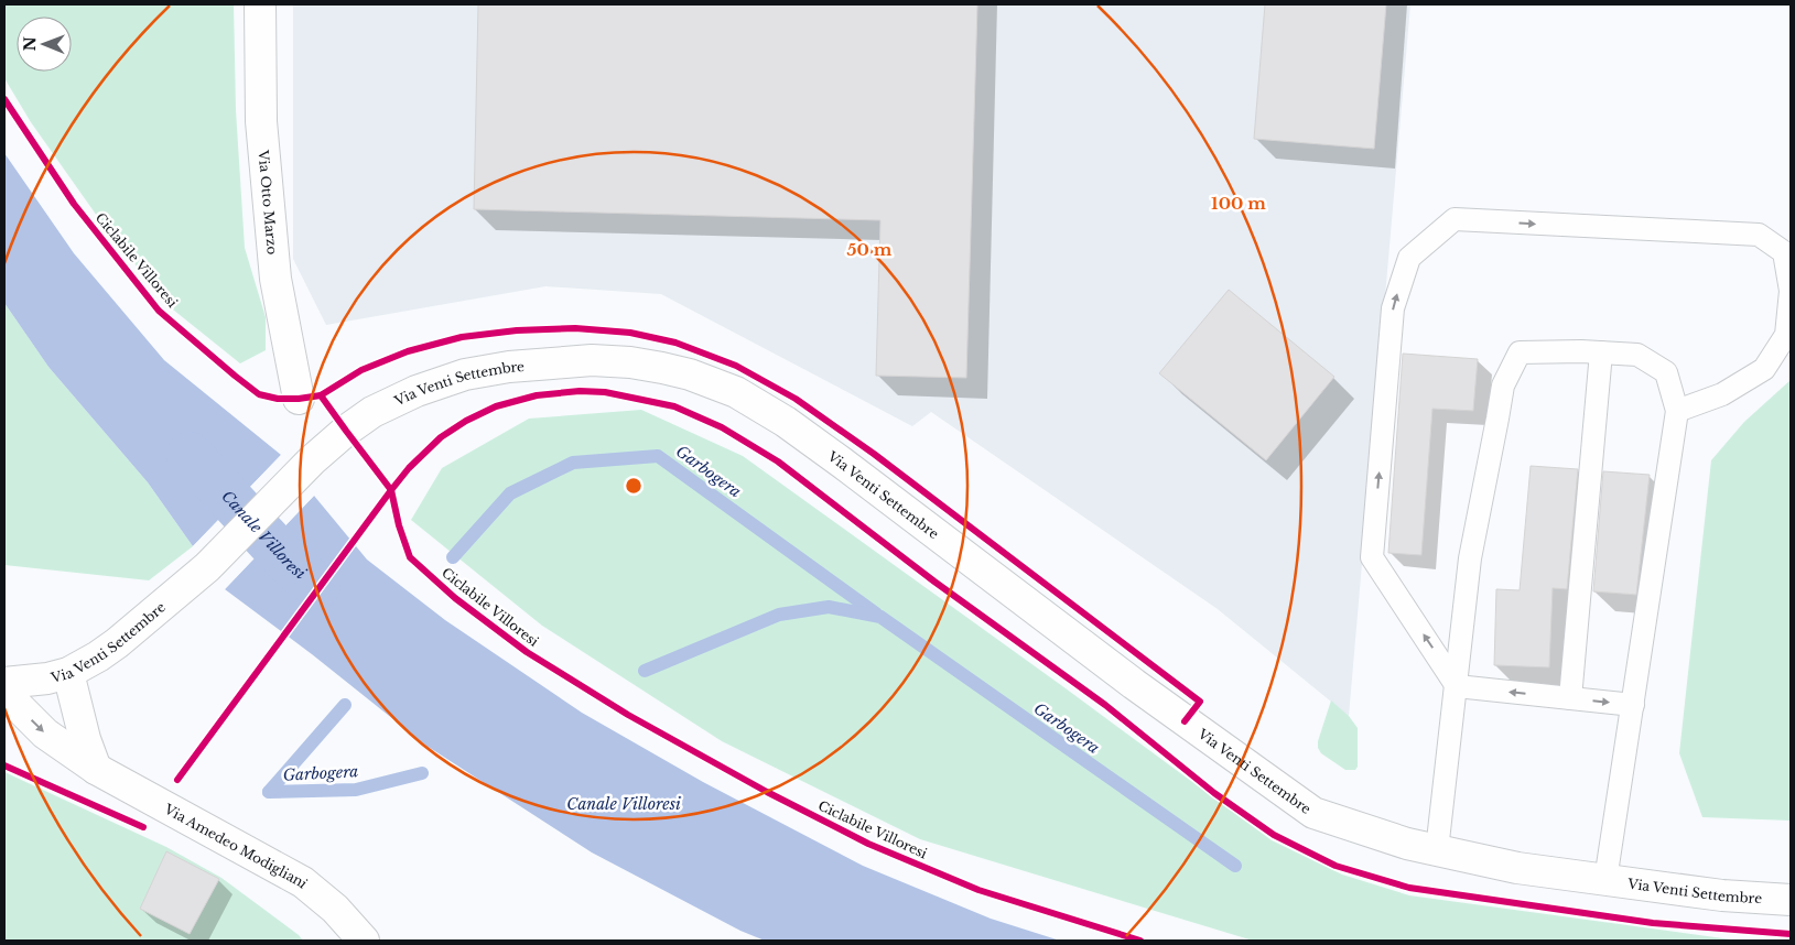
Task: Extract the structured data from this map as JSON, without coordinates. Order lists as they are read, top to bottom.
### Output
{
  "streets": {
    "street": ["Via Otto Marzo", "Via Venti Settembre", "Via Amedeo Modigliani"],
    "cycle path": ["Ciclabile Villoresi"]
  },
  "crossings": [
    ["Via Venti Settembre", "Via Amedeo Modigliani"]
  ],
  "water": ["Garbogera", "Canale Villoresi"],
  "north": "left",
  "rings": ["100 m", "50 m"]
}
